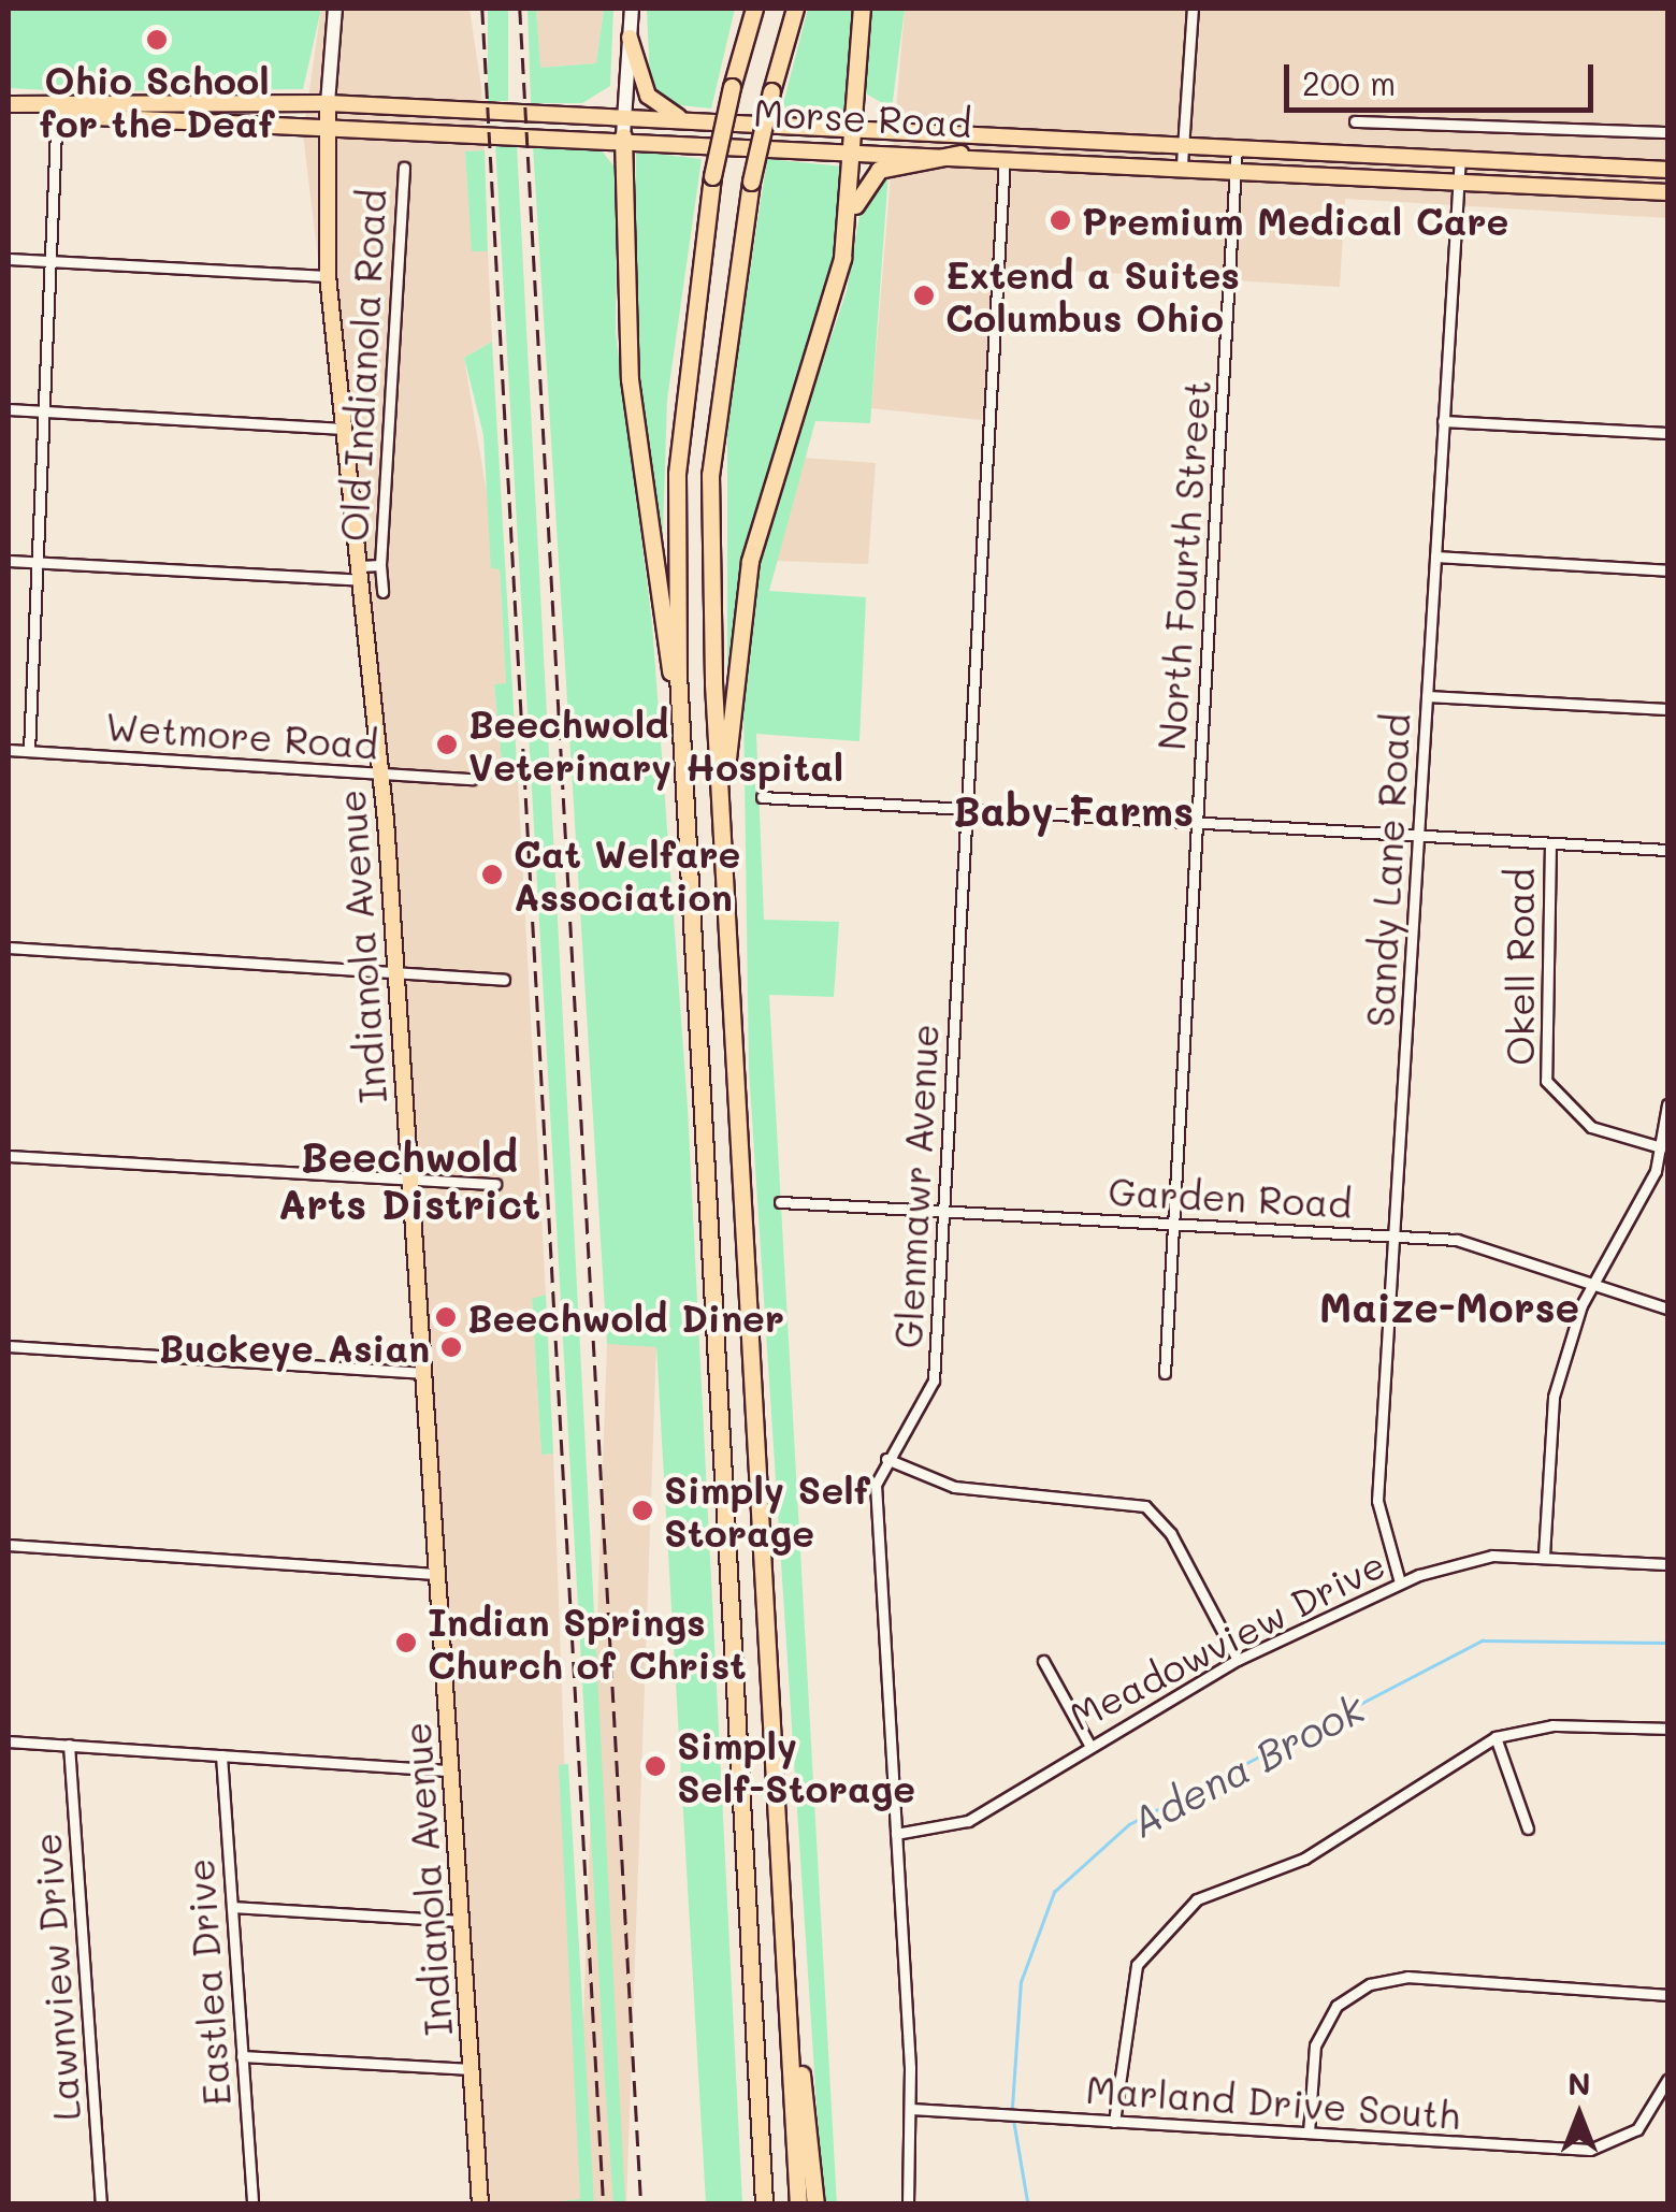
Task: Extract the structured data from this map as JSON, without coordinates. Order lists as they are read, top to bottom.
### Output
{
  "streets": {
    "main road": ["Morse Road", "Indianola Avenue"],
    "street": [
      "Old Indianola Road",
      "North Fourth Street",
      "Wetmore Road",
      "Sandy Lane Road",
      "Okell Road",
      "Glenmawr Avenue",
      "Garden Road",
      "Meadowview Drive",
      "Lawnview Drive",
      "Eastlea Drive",
      "Marland Drive South"
    ]
  },
  "crossings": [
    ["Morse Road", "North Fourth Street"],
    ["Morse Road", "Sandy Lane Road"],
    ["Morse Road", "Indianola Avenue"],
    ["Morse Road", "Glenmawr Avenue"],
    ["Old Indianola Road", "Indianola Avenue"],
    ["North Fourth Street", "Garden Road"],
    ["Wetmore Road", "Indianola Avenue"],
    ["Sandy Lane Road", "Garden Road"],
    ["Sandy Lane Road", "Meadowview Drive"],
    ["Glenmawr Avenue", "Garden Road"],
    ["Glenmawr Avenue", "Meadowview Drive"],
    ["Glenmawr Avenue", "Marland Drive South"]
  ],
  "districts": ["Baby Farms", "Beechwold Arts District", "Maize-Morse"],
  "water": ["Adena Brook"],
  "places": [
    "Ohio School for the Deaf",
    "Premium Medical Care",
    "Extend a Suites Columbus Ohio",
    "Beechwold Veterinary Hospital",
    "Cat Welfare Association",
    "Beechwold Diner",
    "Buckeye Asian",
    "Simply Self Storage",
    "Indian Springs Church of Christ",
    "Simply Self-Storage"
  ],
  "scale_bar": "200 m",
  "north": "top"
}
